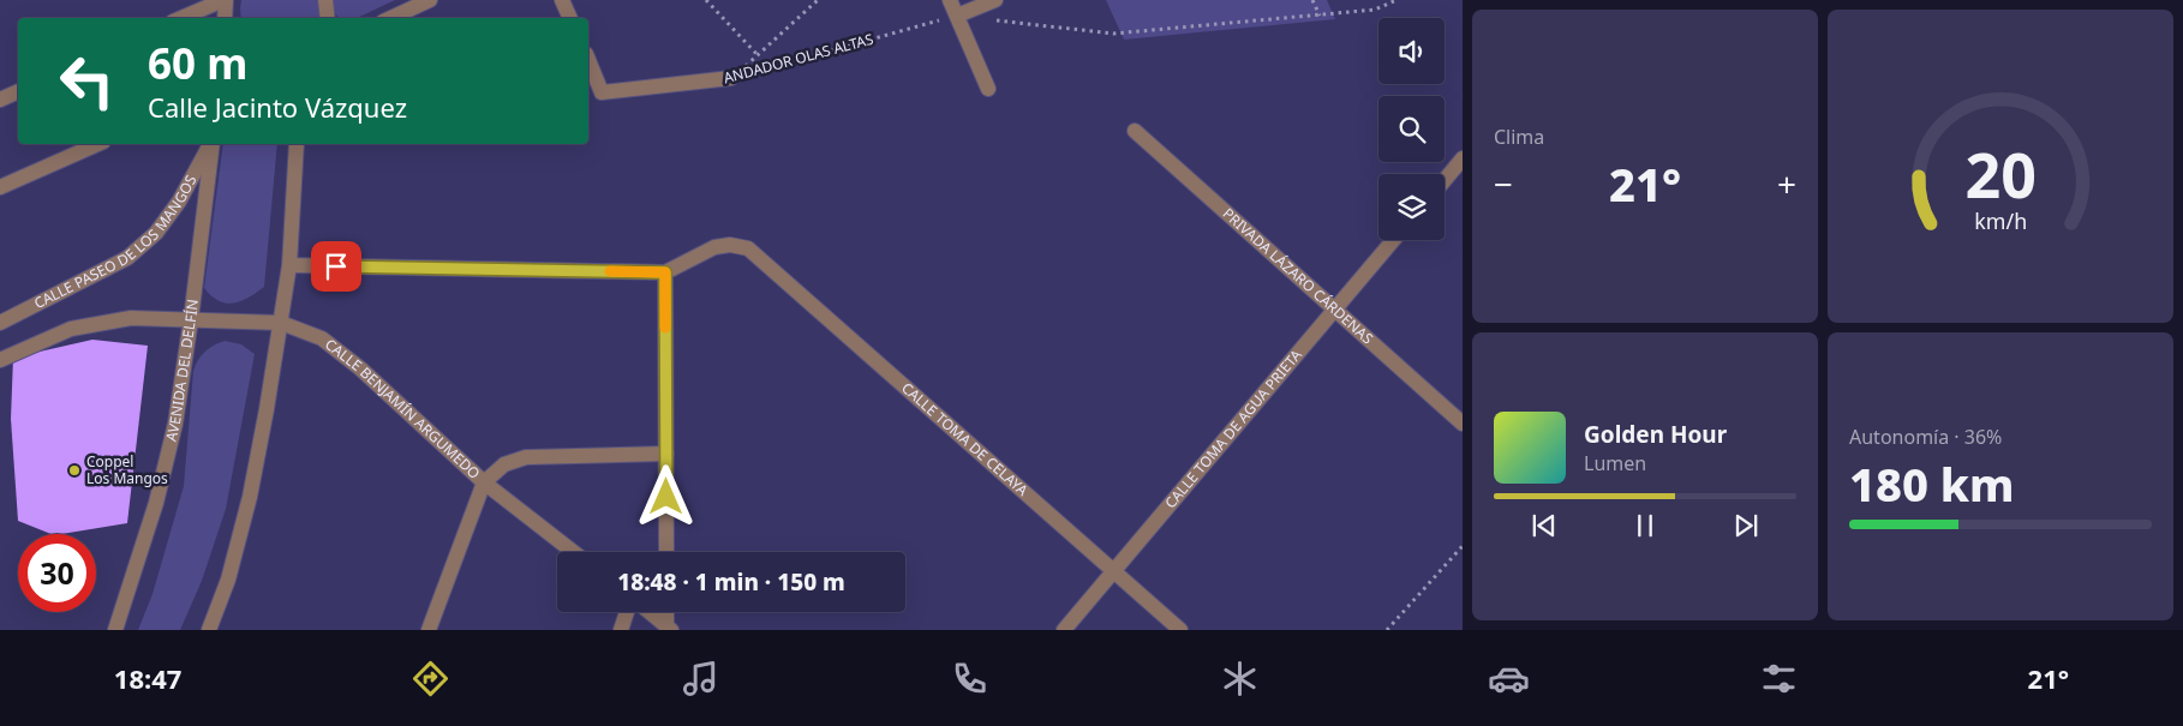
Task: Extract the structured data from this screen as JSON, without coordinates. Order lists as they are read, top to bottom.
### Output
{
  "streets": {
    "street": [
      "ANDADOR OLAS ALTAS",
      "CALLE PASEO DE LOS MANGOS",
      "PRIVADA LÁZARO CÁRDENAS",
      "AVENIDA DEL DELFÍN",
      "CALLE BENJAMÍN ARGUMEDO",
      "CALLE TOMA DE AGUA PRIETA",
      "CALLE TOMA DE CELAYA"
    ]
  },
  "crossings": [
    ["PRIVADA LÁZARO CÁRDENAS", "CALLE TOMA DE AGUA PRIETA"],
    ["AVENIDA DEL DELFÍN", "CALLE BENJAMÍN ARGUMEDO"],
    ["CALLE TOMA DE AGUA PRIETA", "CALLE TOMA DE CELAYA"]
  ],
  "places": ["Coppel Los Mangos"],
  "page": {
    "tile": [
      "Clima",
      ["Autonomía · 36%", "180 km"]
    ],
    "turn": ["60 m", "Calle Jacinto Vázquez"],
    "heat": ["−", "21°", "+"],
    "song": ["Golden Hour", "Lumen"],
    "limit": "30",
    "trip": "18:48 · 1 min · 150 m",
    "tabs": ["18:47", "21°"],
    "gauge": ["20", "km/h"]
  }
}
